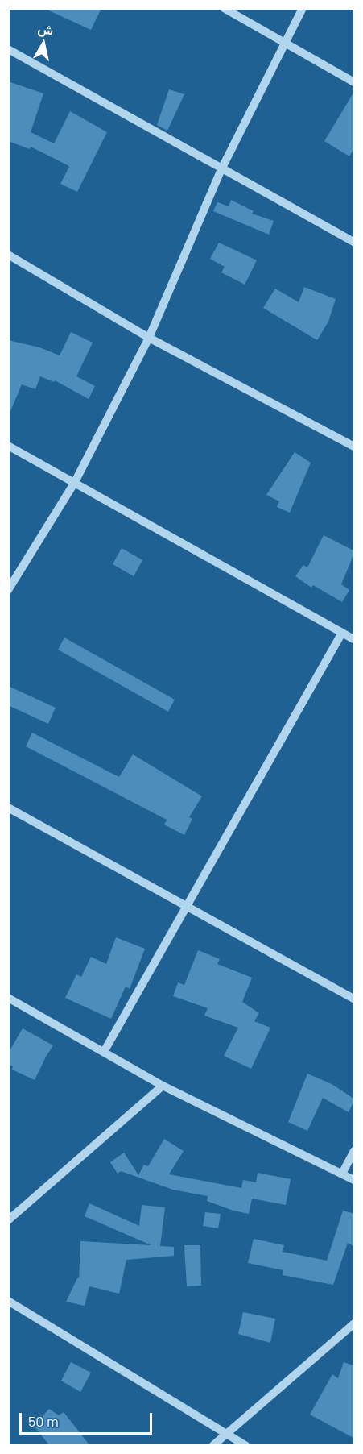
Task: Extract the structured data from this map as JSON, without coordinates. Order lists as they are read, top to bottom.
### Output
{
  "scale_bar": "50 m",
  "north": "top"
}
